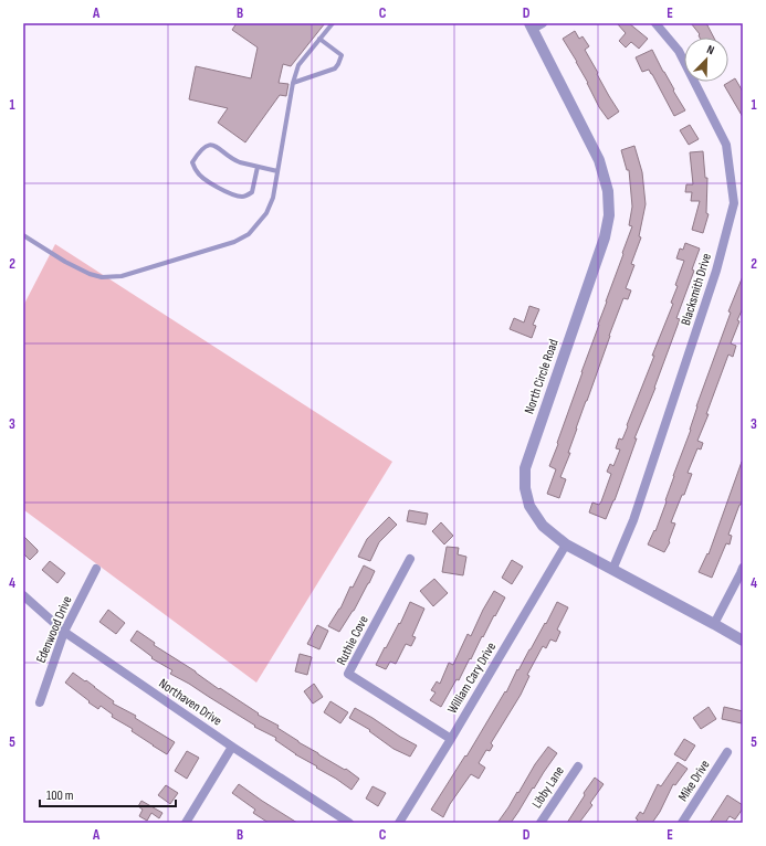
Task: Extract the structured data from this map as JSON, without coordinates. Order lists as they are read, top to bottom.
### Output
{
  "streets": {
    "street": [
      "Blacksmith Drive",
      "North Circle Road",
      "Edenwood Drive",
      "Ruthie Cove",
      "William Cary Drive",
      "Northaven Drive",
      "Mike Drive",
      "Libby Lane"
    ]
  },
  "crossings": [
    ["Blacksmith Drive", "North Circle Road"],
    ["North Circle Road", "William Cary Drive"],
    ["Edenwood Drive", "Northaven Drive"],
    ["Ruthie Cove", "William Cary Drive"]
  ],
  "scale_bar": "100 m",
  "north": "top right",
  "grid": {
    "columns": [
      "A",
      "B",
      "C",
      "D",
      "E"
    ],
    "rows": [
      "1",
      "2",
      "3",
      "4",
      "5"
    ]
  }
}
